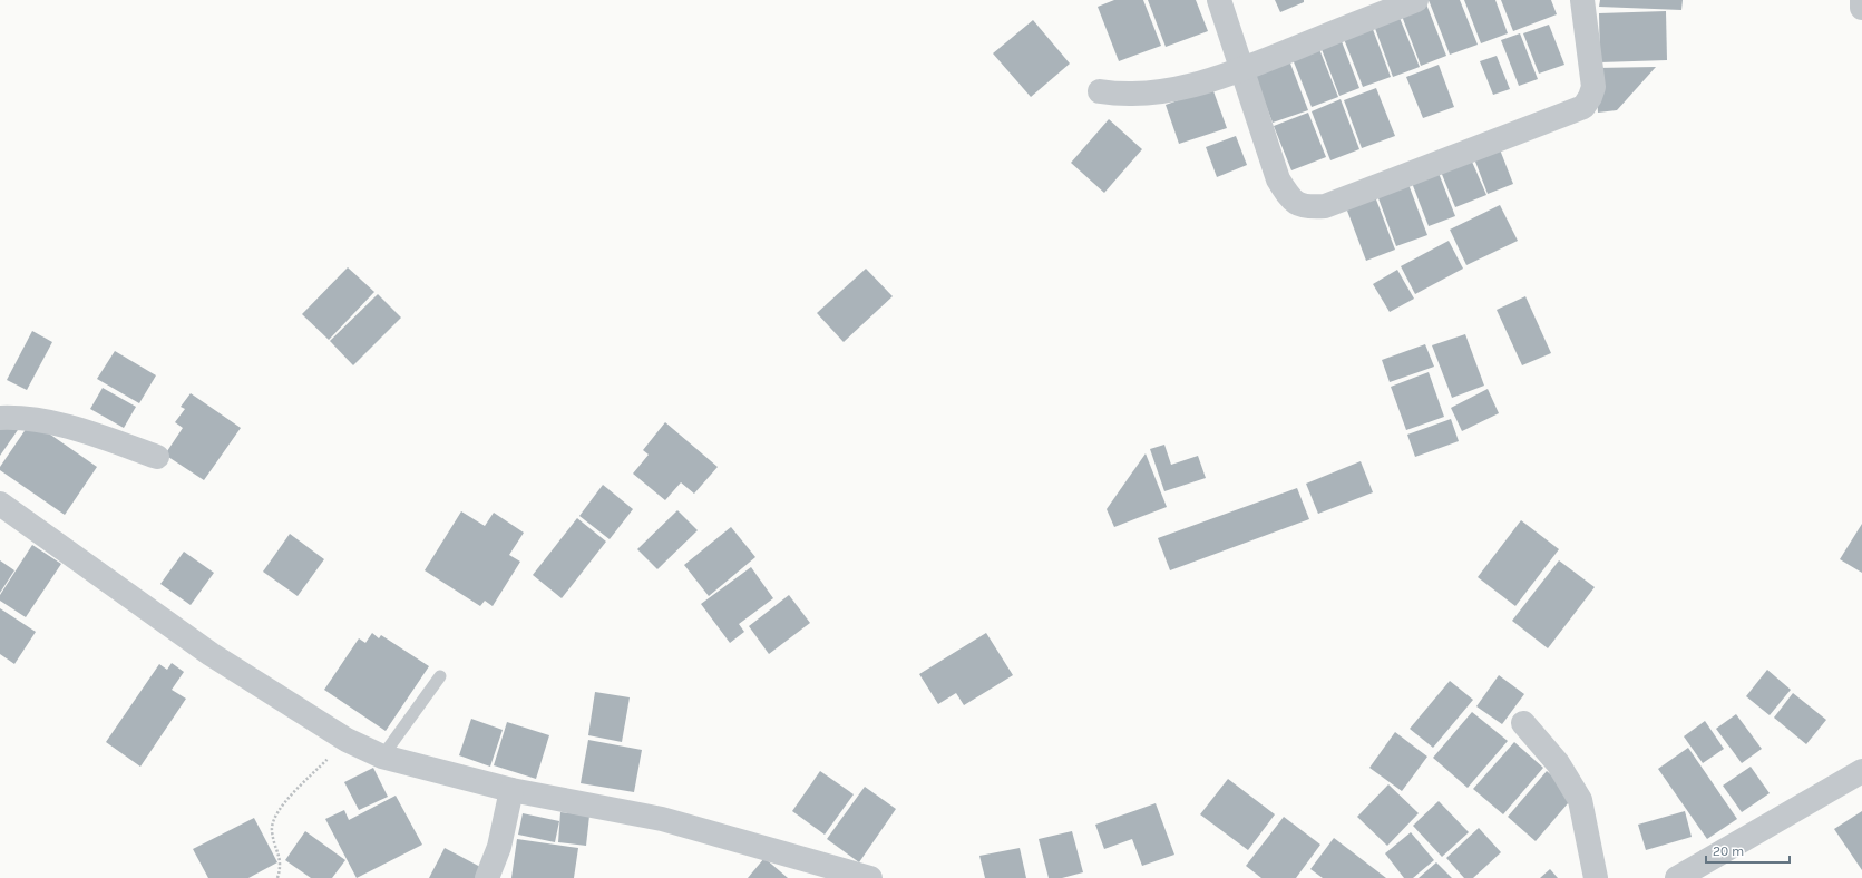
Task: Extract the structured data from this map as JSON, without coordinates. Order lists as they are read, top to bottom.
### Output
{
  "scale_bar": "20 m"
}
